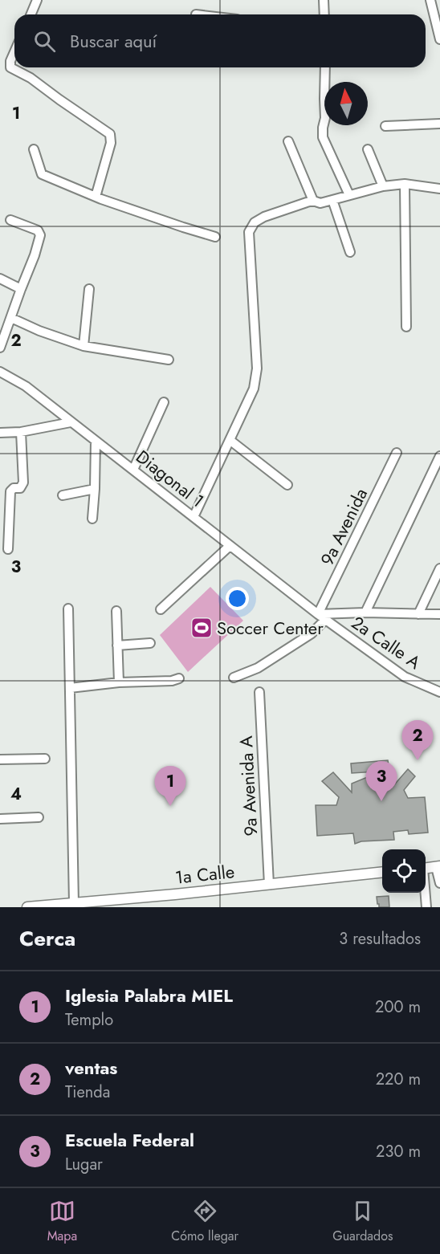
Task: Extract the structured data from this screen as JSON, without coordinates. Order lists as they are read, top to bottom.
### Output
{
  "streets": {
    "main road": ["1a Calle"],
    "street": [
      "Diagonal 1",
      "9a Avenida",
      "2a Calle A",
      "9a Avenida A"
    ]
  },
  "crossings": [
    ["Diagonal 1", "9a Avenida"],
    ["Diagonal 1", "2a Calle A"],
    ["9a Avenida", "2a Calle A"],
    ["9a Avenida A", "1a Calle"]
  ],
  "places": {
    "sports": ["Soccer Center"]
  },
  "north": "top",
  "page": {
    "search": "Buscar aquí",
    "pins": ["2", "3", "1"],
    "heading": ["Cerca", "3 resultados"],
    "list": [
      {
        "mark": "1",
        "name": "Iglesia Palabra MIEL",
        "note": "Templo",
        "value": "200 m"
      },
      {
        "mark": "2",
        "name": "ventas",
        "note": "Tienda",
        "value": "220 m"
      },
      {
        "mark": "3",
        "name": "Escuela Federal",
        "note": "Lugar",
        "value": "230 m"
      }
    ],
    "nav": ["Mapa", "Cómo llegar", "Guardados"]
  },
  "grid": {
    "rows": [
      "1",
      "2",
      "3",
      "4"
    ]
  }
}
